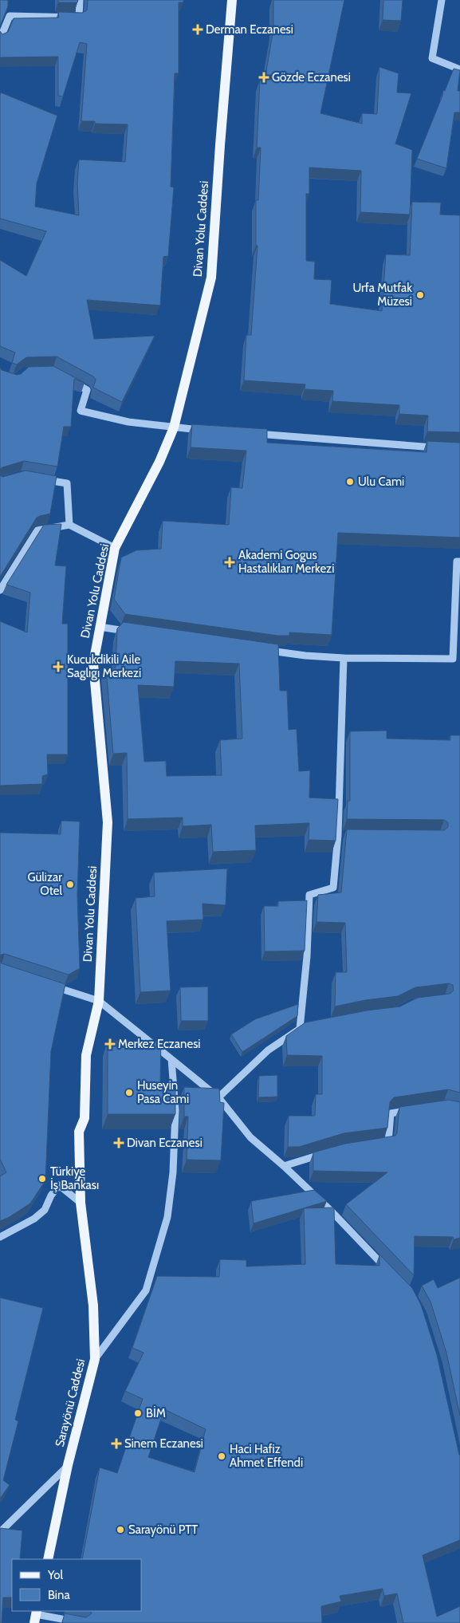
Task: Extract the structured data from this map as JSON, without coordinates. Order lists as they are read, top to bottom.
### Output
{
  "streets": {
    "main road": ["Divan Yolu Caddesi", "Sarayönü Caddesi"]
  },
  "crossings": [
    ["Divan Yolu Caddesi", "Sarayönü Caddesi"]
  ],
  "places": {
    "health": [
      "Derman Eczanesi",
      "Gözde Eczanesi",
      "Akademi Gogus Hastalıkları Merkezi",
      "Kucukdikili Aile Saglıgı Merkezi",
      "Merkez Eczanesi",
      "Divan Eczanesi",
      "Sinem Eczanesi"
    ],
    "other": [
      "Urfa Mutfak Müzesi",
      "Ulu Cami",
      "Gülizar Otel",
      "Huseyin Pasa Cami",
      "Türkiye İş Bankası",
      "BİM",
      "Haci Hafiz Ahmet Effendi",
      "Sarayönü PTT"
    ]
  },
  "legend": ["Yol", "Bina"]
}
